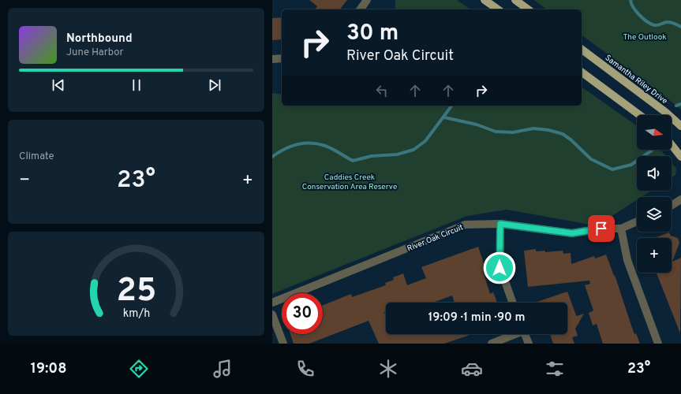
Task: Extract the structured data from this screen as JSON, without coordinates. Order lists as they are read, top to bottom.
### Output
{
  "streets": {
    "main road": ["Samantha Riley Drive"],
    "street": ["River Oak Circuit"]
  },
  "parks": ["The Outlook", "Caddies Creek Conservation Area Reserve"],
  "north": "right",
  "page": {
    "turn": ["30 m", "River Oak Circuit"],
    "song": ["Northbound", "June Harbor"],
    "map_buttons": "+",
    "tile": "Climate",
    "heat": ["−", "23°", "+"],
    "limit": "30",
    "trip": "19:09 · 1 min · 90 m",
    "tabs": ["19:08", "23°"],
    "gauge": ["25", "km/h"]
  }
}
